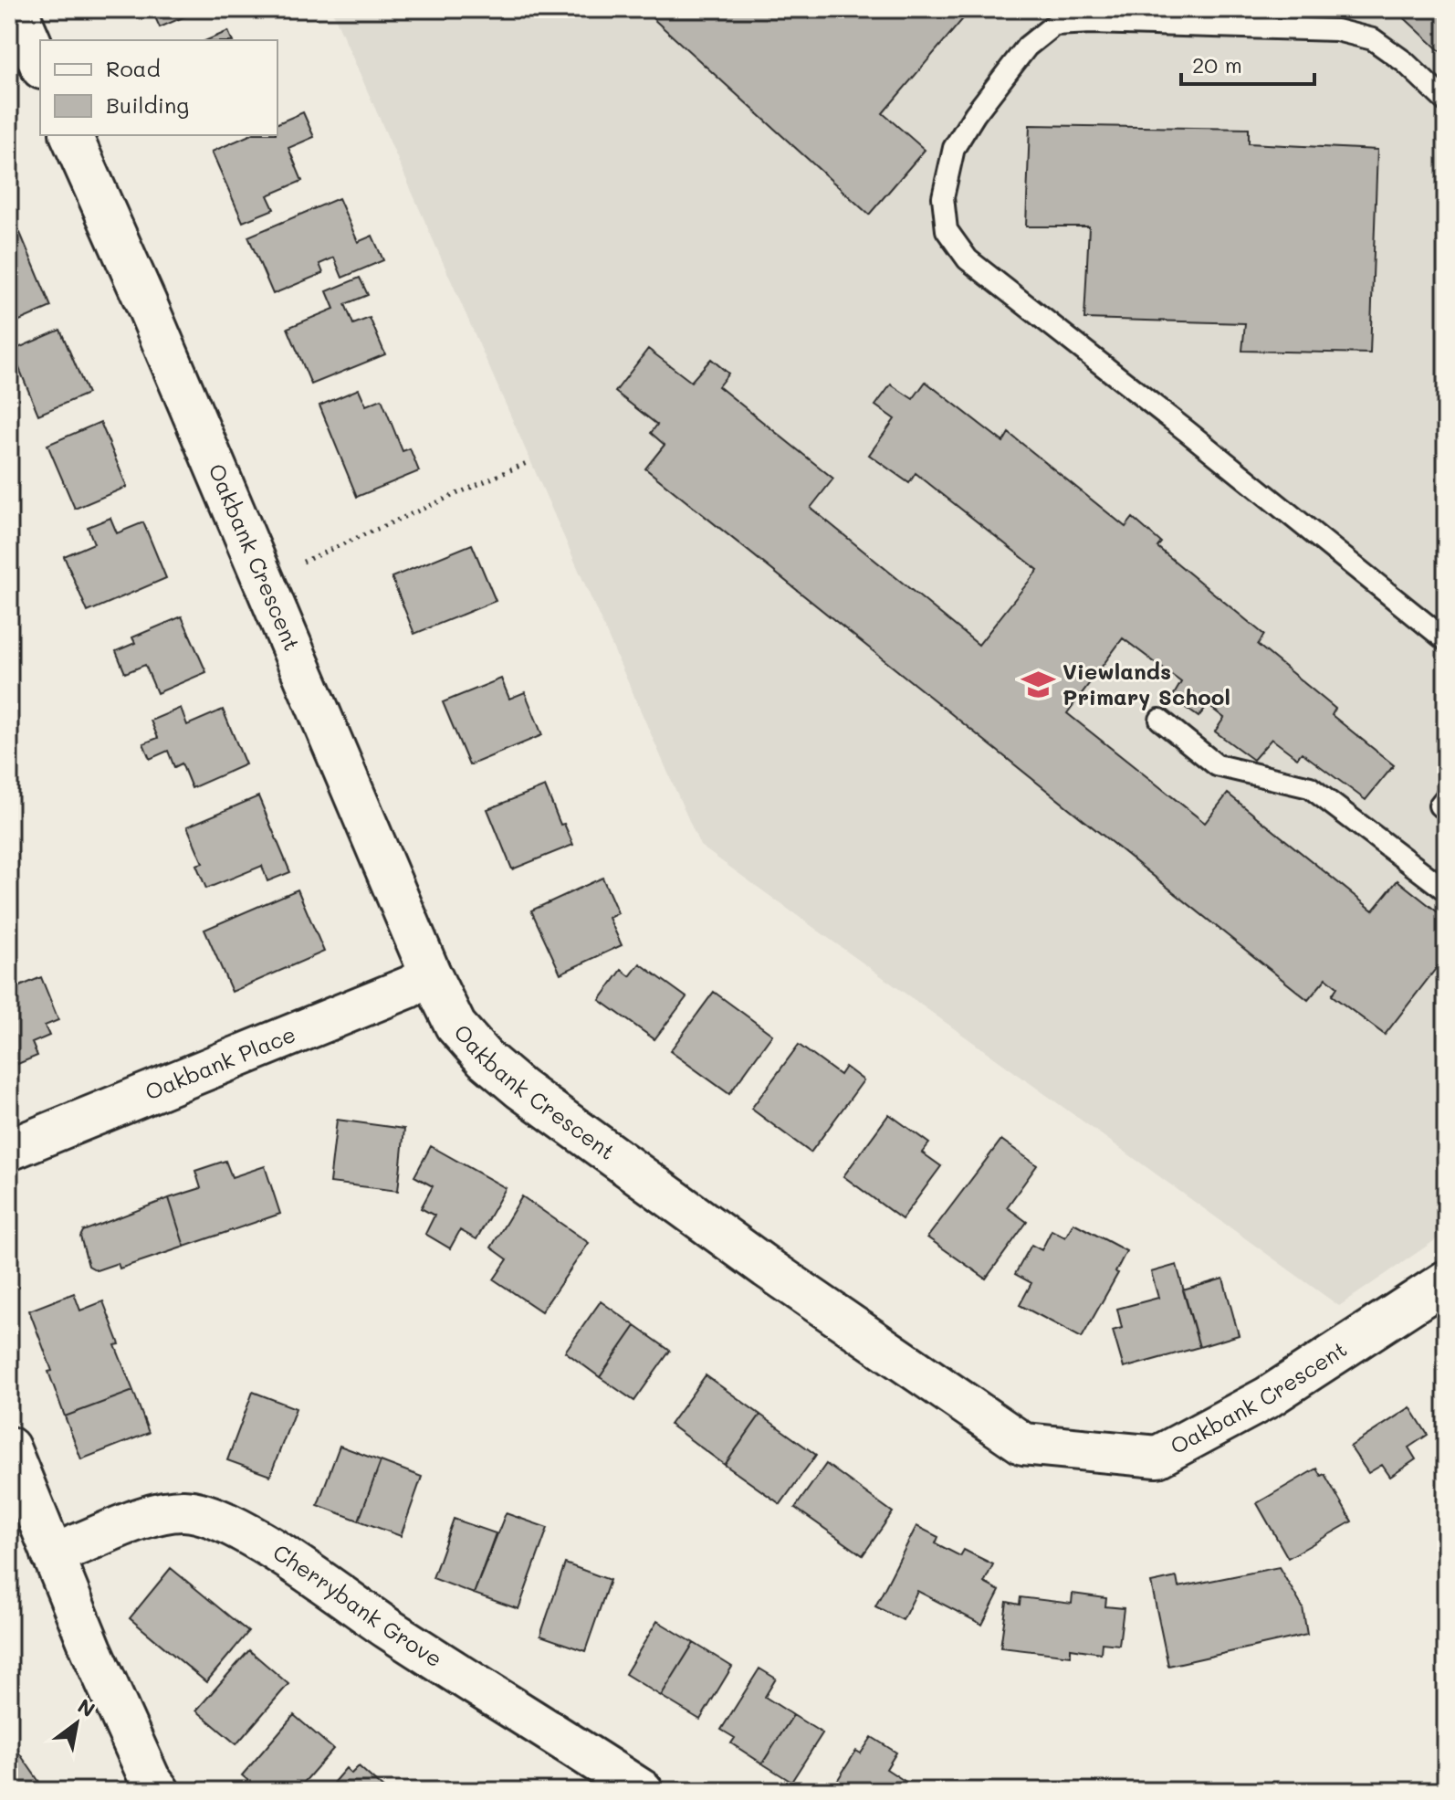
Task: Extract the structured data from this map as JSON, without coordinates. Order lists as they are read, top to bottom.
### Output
{
  "streets": {
    "street": ["Oakbank Crescent", "Oakbank Place", "Cherrybank Grove"]
  },
  "crossings": [
    ["Oakbank Crescent", "Oakbank Place"]
  ],
  "places": {
    "school or university": ["Viewlands Primary School"]
  },
  "legend": ["Road", "Building"],
  "scale_bar": "20 m",
  "north": "top right"
}
